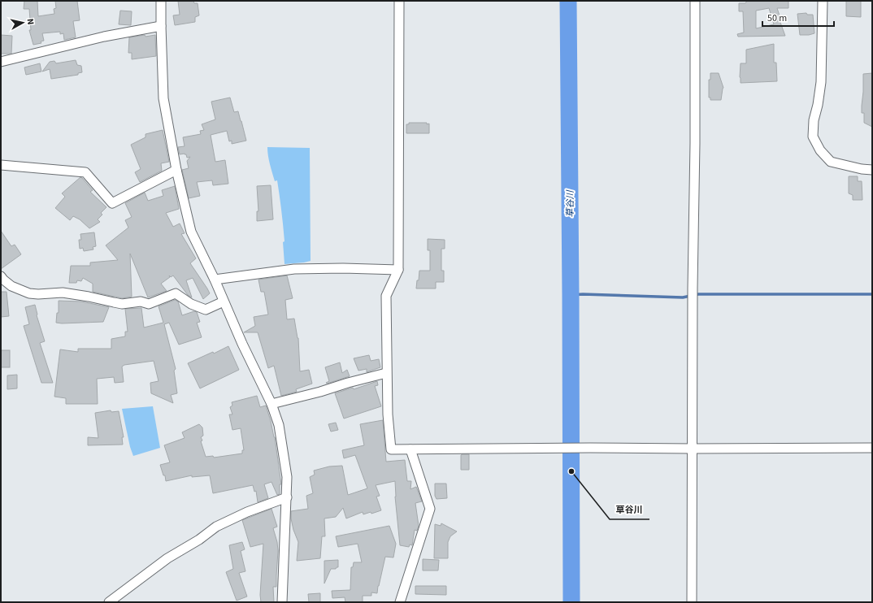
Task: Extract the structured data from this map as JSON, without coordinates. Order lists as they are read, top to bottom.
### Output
{
  "water": ["草谷川"],
  "places": ["草谷川"],
  "scale_bar": "50 m",
  "north": "right"
}
